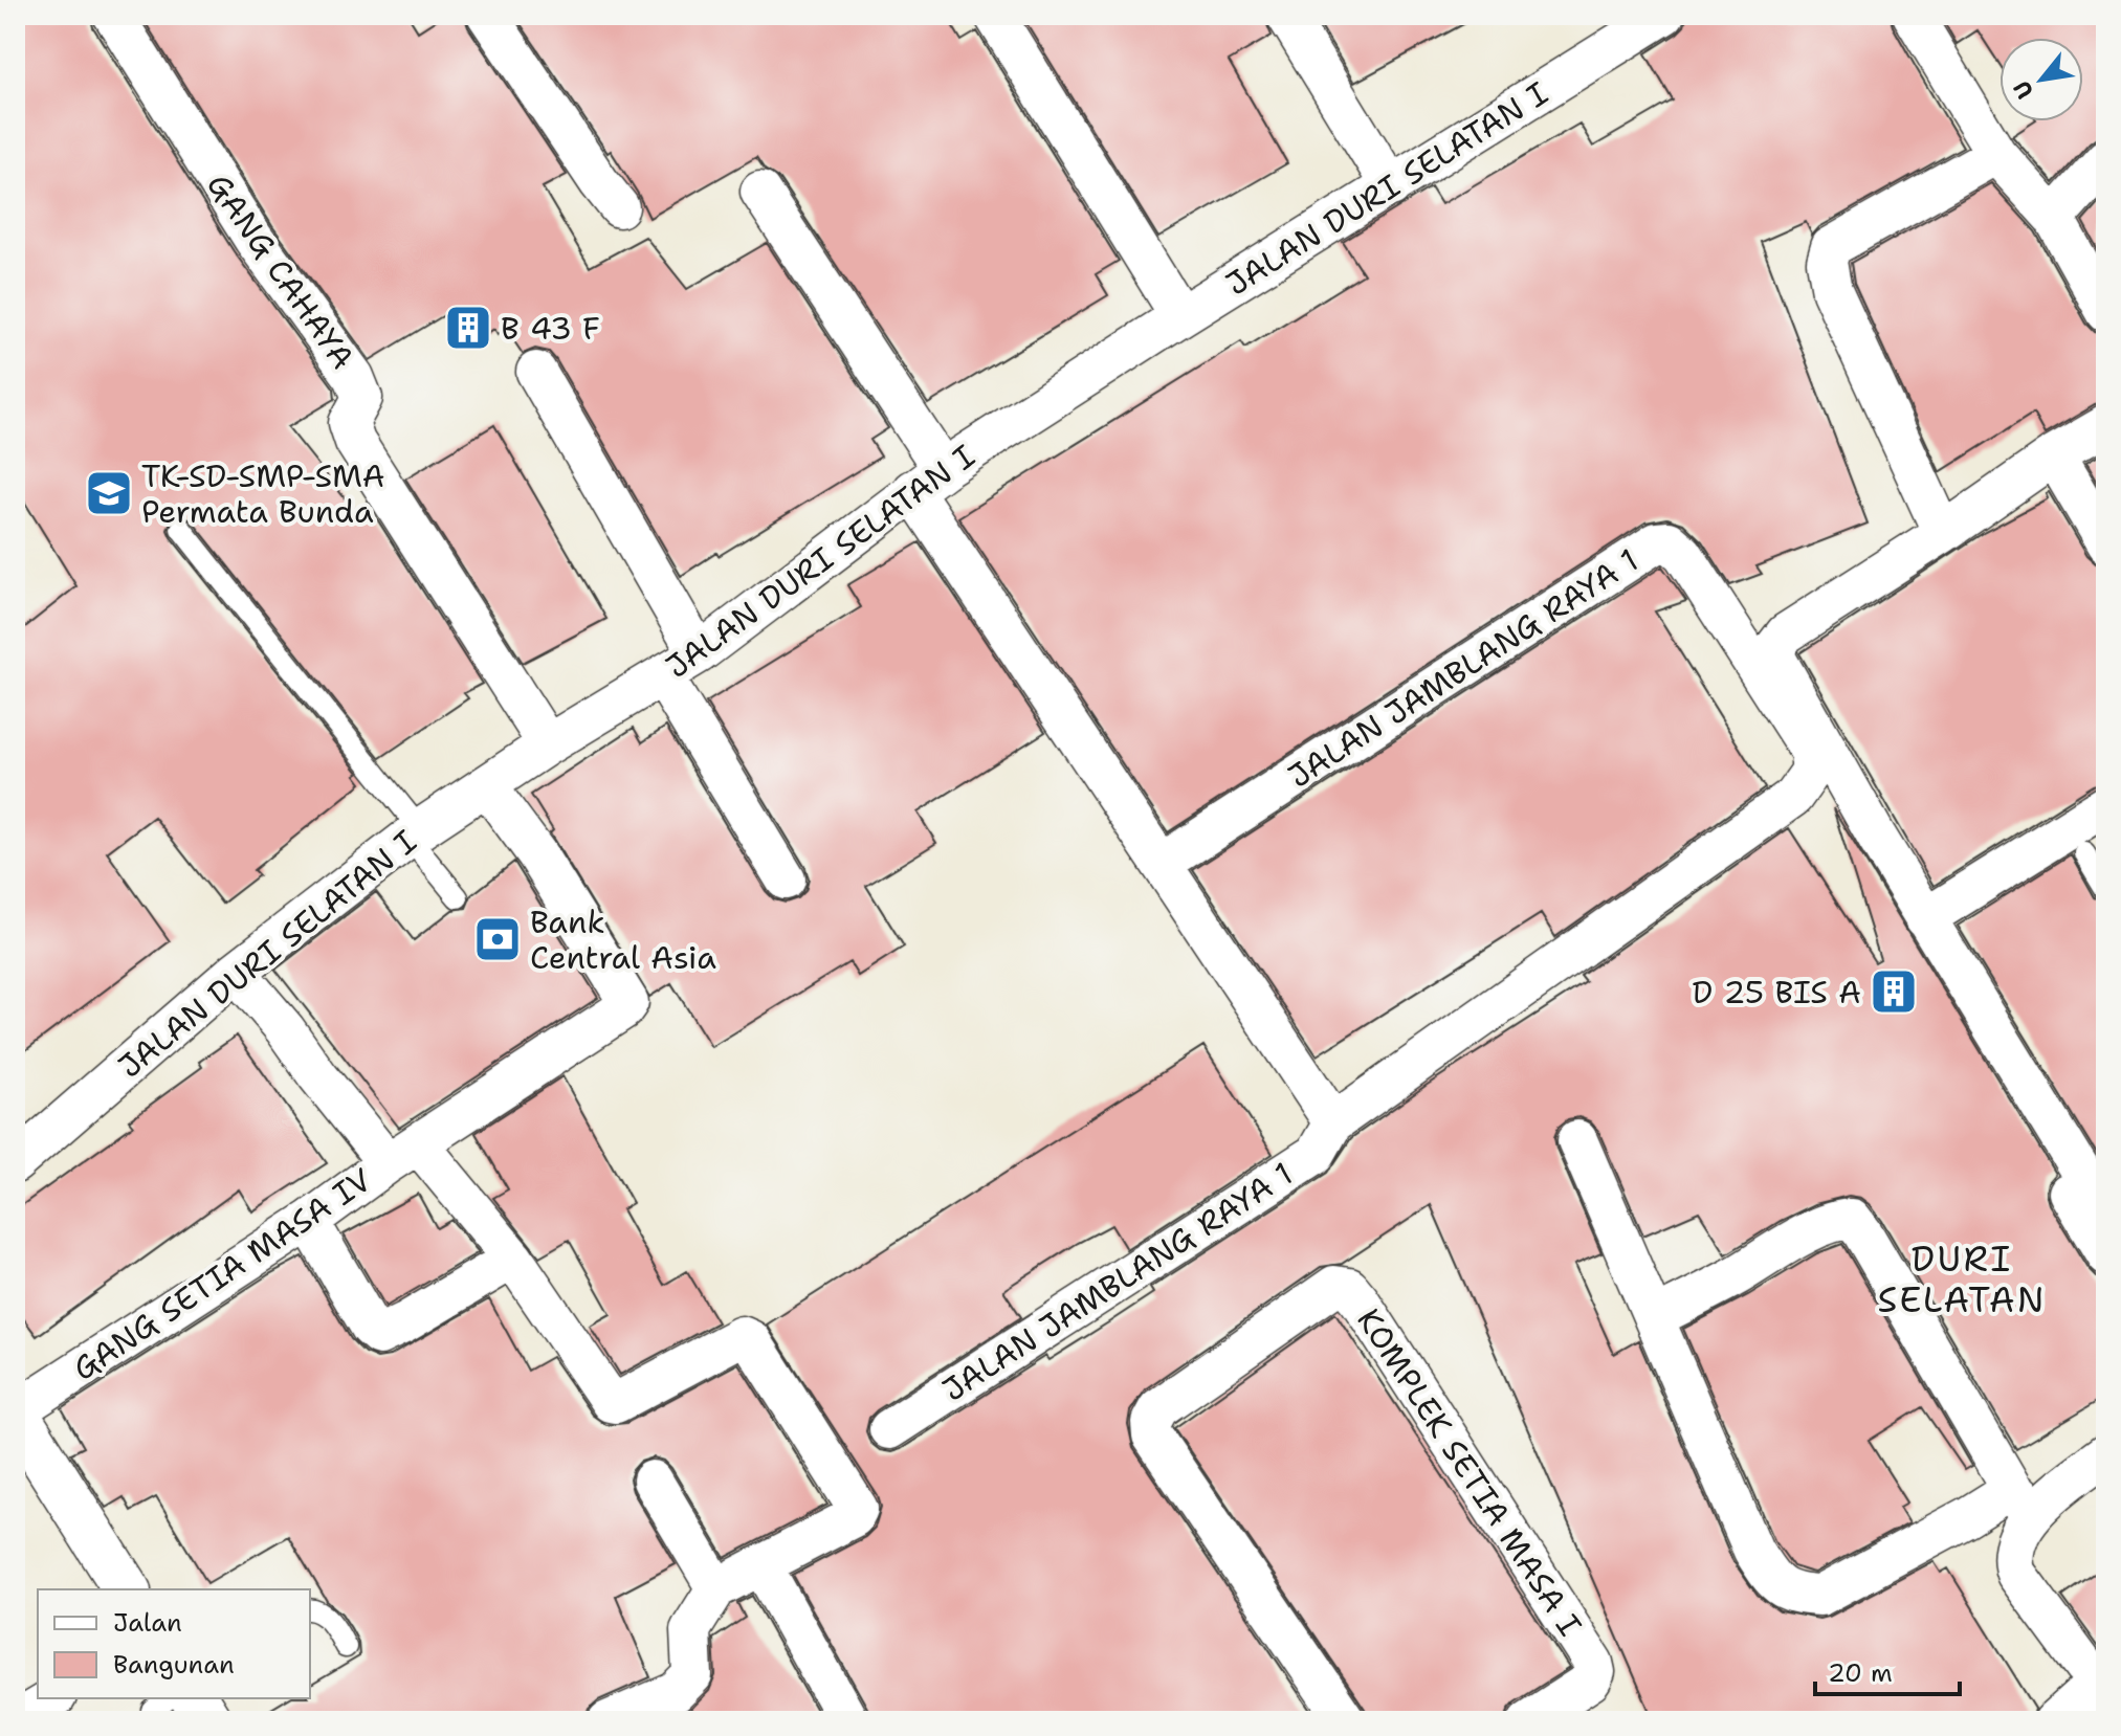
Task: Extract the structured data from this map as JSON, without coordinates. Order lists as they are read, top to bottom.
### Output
{
  "streets": {
    "street": [
      "JALAN DURI SELATAN I",
      "GANG CAHAYA",
      "JALAN JAMBLANG RAYA 1",
      "GANG SETIA MASA IV",
      "KOMPLEK SETIA MASA I"
    ]
  },
  "crossings": [
    ["JALAN DURI SELATAN I", "GANG CAHAYA"],
    ["JALAN DURI SELATAN I", "GANG SETIA MASA IV"]
  ],
  "districts": ["DURI SELATAN"],
  "places": {
    "building": ["B 43 F", "D 25 BIS A"],
    "school or university": ["TK-SD-SMP-SMA Permata Bunda"],
    "bank": ["Bank Central Asia"]
  },
  "legend": ["Jalan", "Bangunan"],
  "scale_bar": "20 m",
  "north": "bottom left"
}
